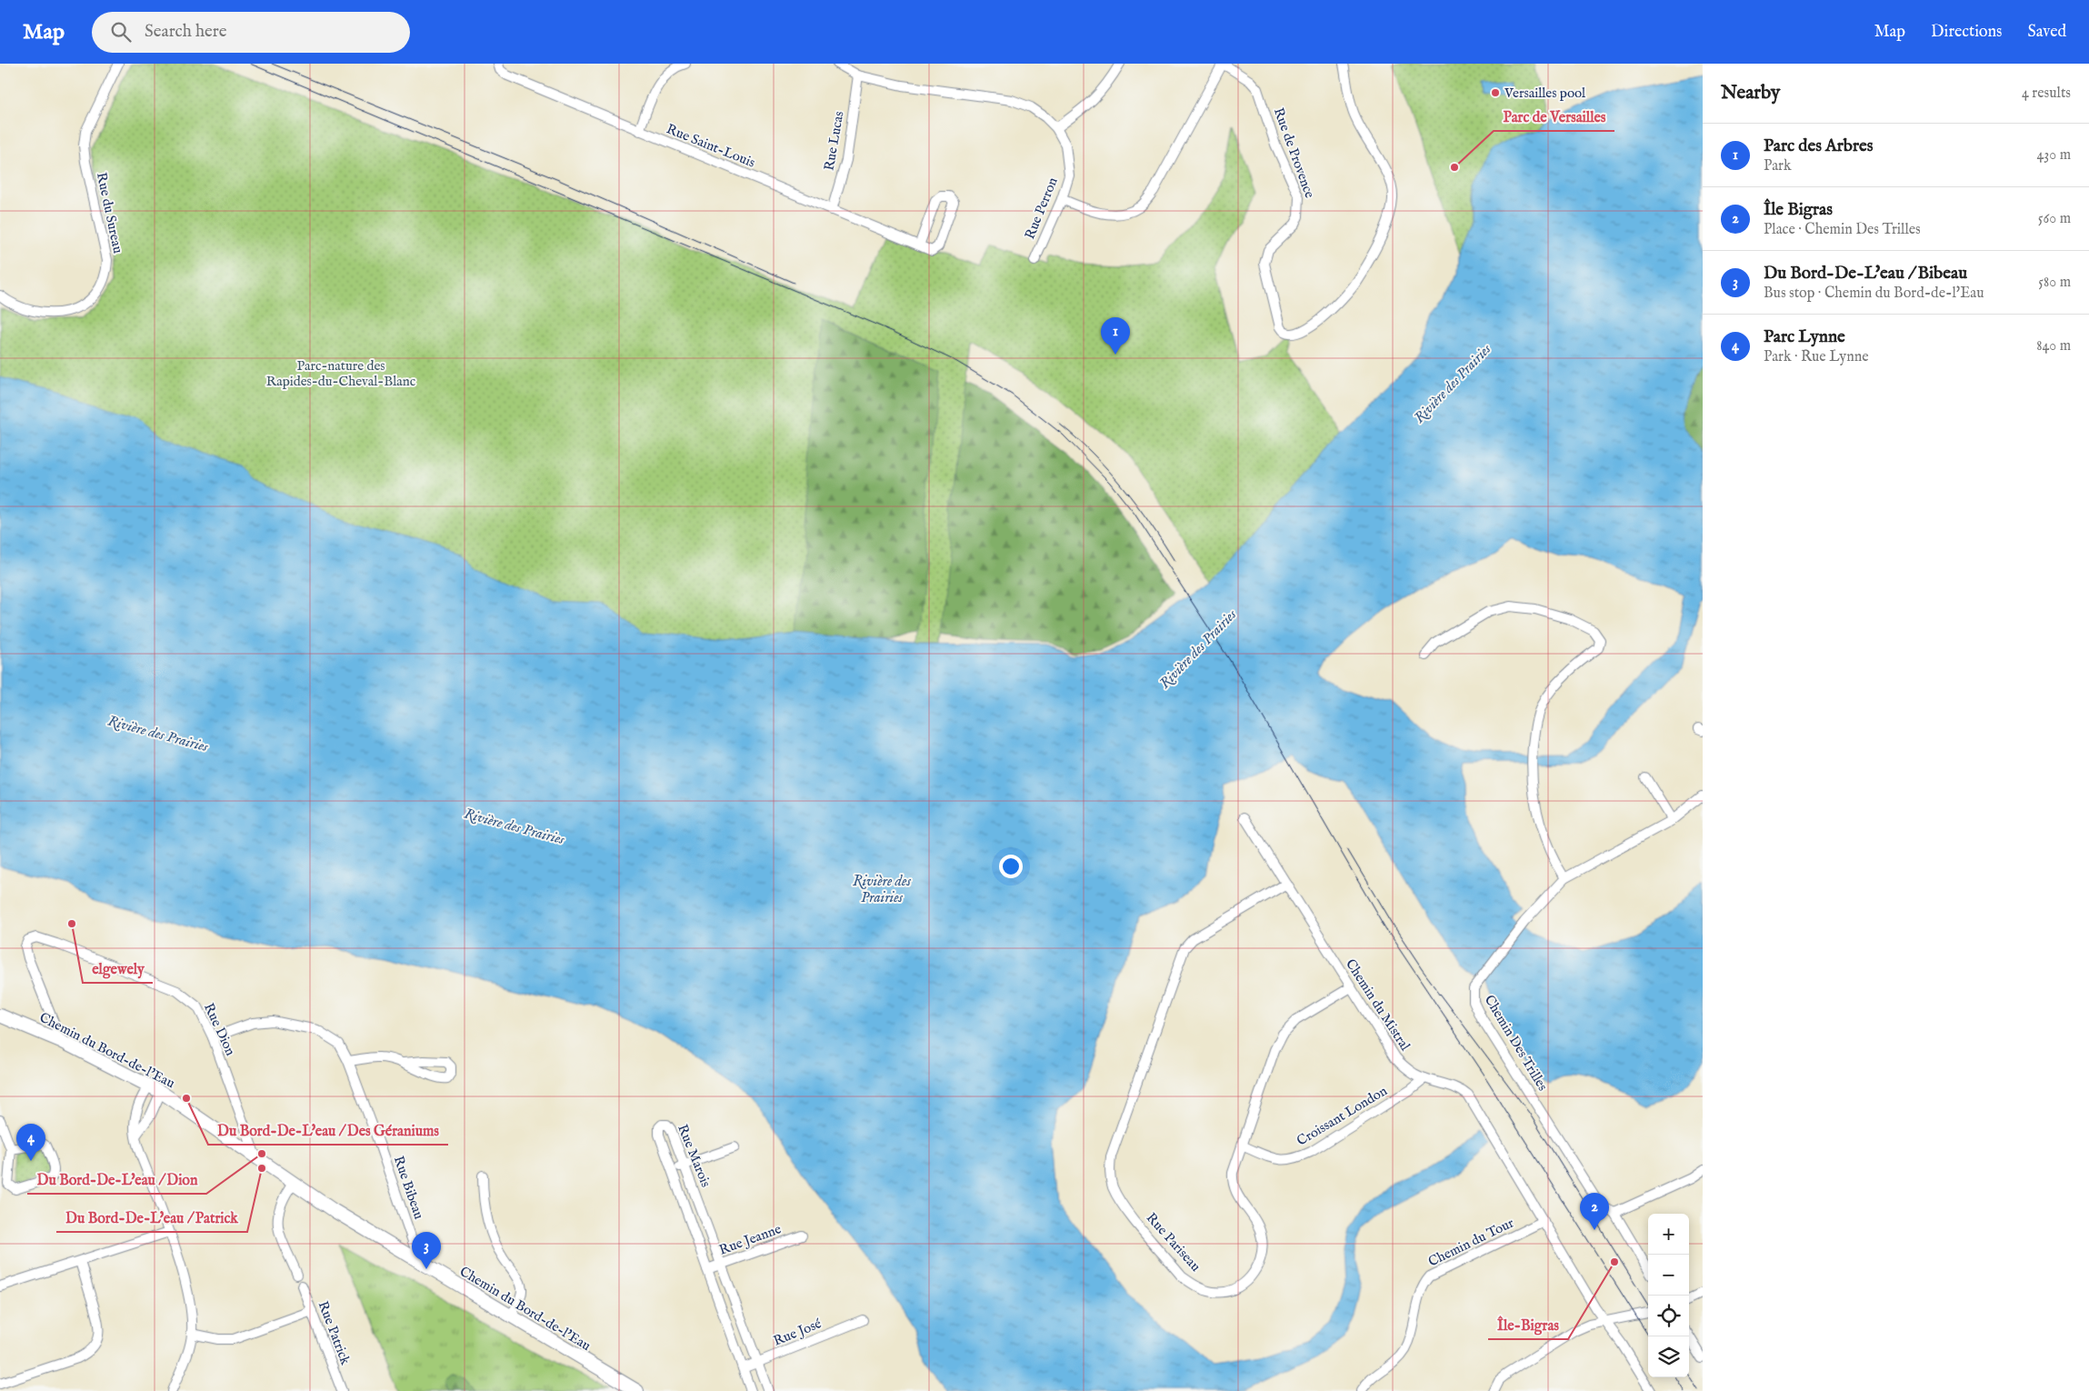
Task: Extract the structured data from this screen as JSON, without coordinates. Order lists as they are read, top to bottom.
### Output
{
  "streets": {
    "street": [
      "Rue Lucas",
      "Rue Saint-Louis",
      "Rue de Provence",
      "Rue Perron",
      "Rue du Sureau",
      "Chemin du Mistral",
      "Rue Dion",
      "Chemin Des Trilles",
      "Chemin du Bord-de-l'Eau",
      "Croissant London",
      "Rue Marois",
      "Rue Bibeau",
      "Rue Jeanne",
      "Rue Pariseau",
      "Chemin du Tour",
      "Rue José",
      "Rue Patrick"
    ]
  },
  "crossings": [
    ["Rue Lucas", "Rue Saint-Louis"],
    ["Rue Lucas", "Rue Perron"],
    ["Chemin du Mistral", "Croissant London"],
    ["Chemin du Mistral", "Rue Pariseau"],
    ["Chemin du Mistral", "Chemin du Tour"],
    ["Rue Dion", "Chemin du Bord-de-l'Eau"],
    ["Rue Dion", "Rue Bibeau"],
    ["Chemin du Bord-de-l'Eau", "Rue Bibeau"],
    ["Croissant London", "Rue Pariseau"],
    ["Rue Marois", "Rue Jeanne"],
    ["Rue Marois", "Rue José"]
  ],
  "water": ["Rivière des Prairies"],
  "parks": ["Parc-nature des Rapides-du-Cheval-Blanc"],
  "places": [
    "Versailles pool",
    "Parc de Versailles",
    "elgewely",
    "Du Bord-De-L'eau / Des Géraniums",
    "Du Bord-De-L'eau / Dion",
    "Du Bord-De-L'eau / Patrick",
    "Île-Bigras"
  ],
  "page": {
    "header": "Map",
    "search": "Search here",
    "nav": ["Map", "Directions", "Saved"],
    "heading": ["Nearby", "4 results"],
    "list": [
      {
        "mark": "1",
        "name": "Parc des Arbres",
        "note": "Park",
        "value": "430 m"
      },
      {
        "mark": "2",
        "name": "Île Bigras",
        "note": "Place · Chemin Des Trilles",
        "value": "560 m"
      },
      {
        "mark": "3",
        "name": "Du Bord-De-L'eau / Bibeau",
        "note": "Bus stop · Chemin du Bord-de-l'Eau",
        "value": "580 m"
      },
      {
        "mark": "4",
        "name": "Parc Lynne",
        "note": "Park · Rue Lynne",
        "value": "840 m"
      }
    ],
    "pins": [
      "1",
      "4",
      "2",
      "3"
    ],
    "map_buttons": ["+", "−"]
  }
}
